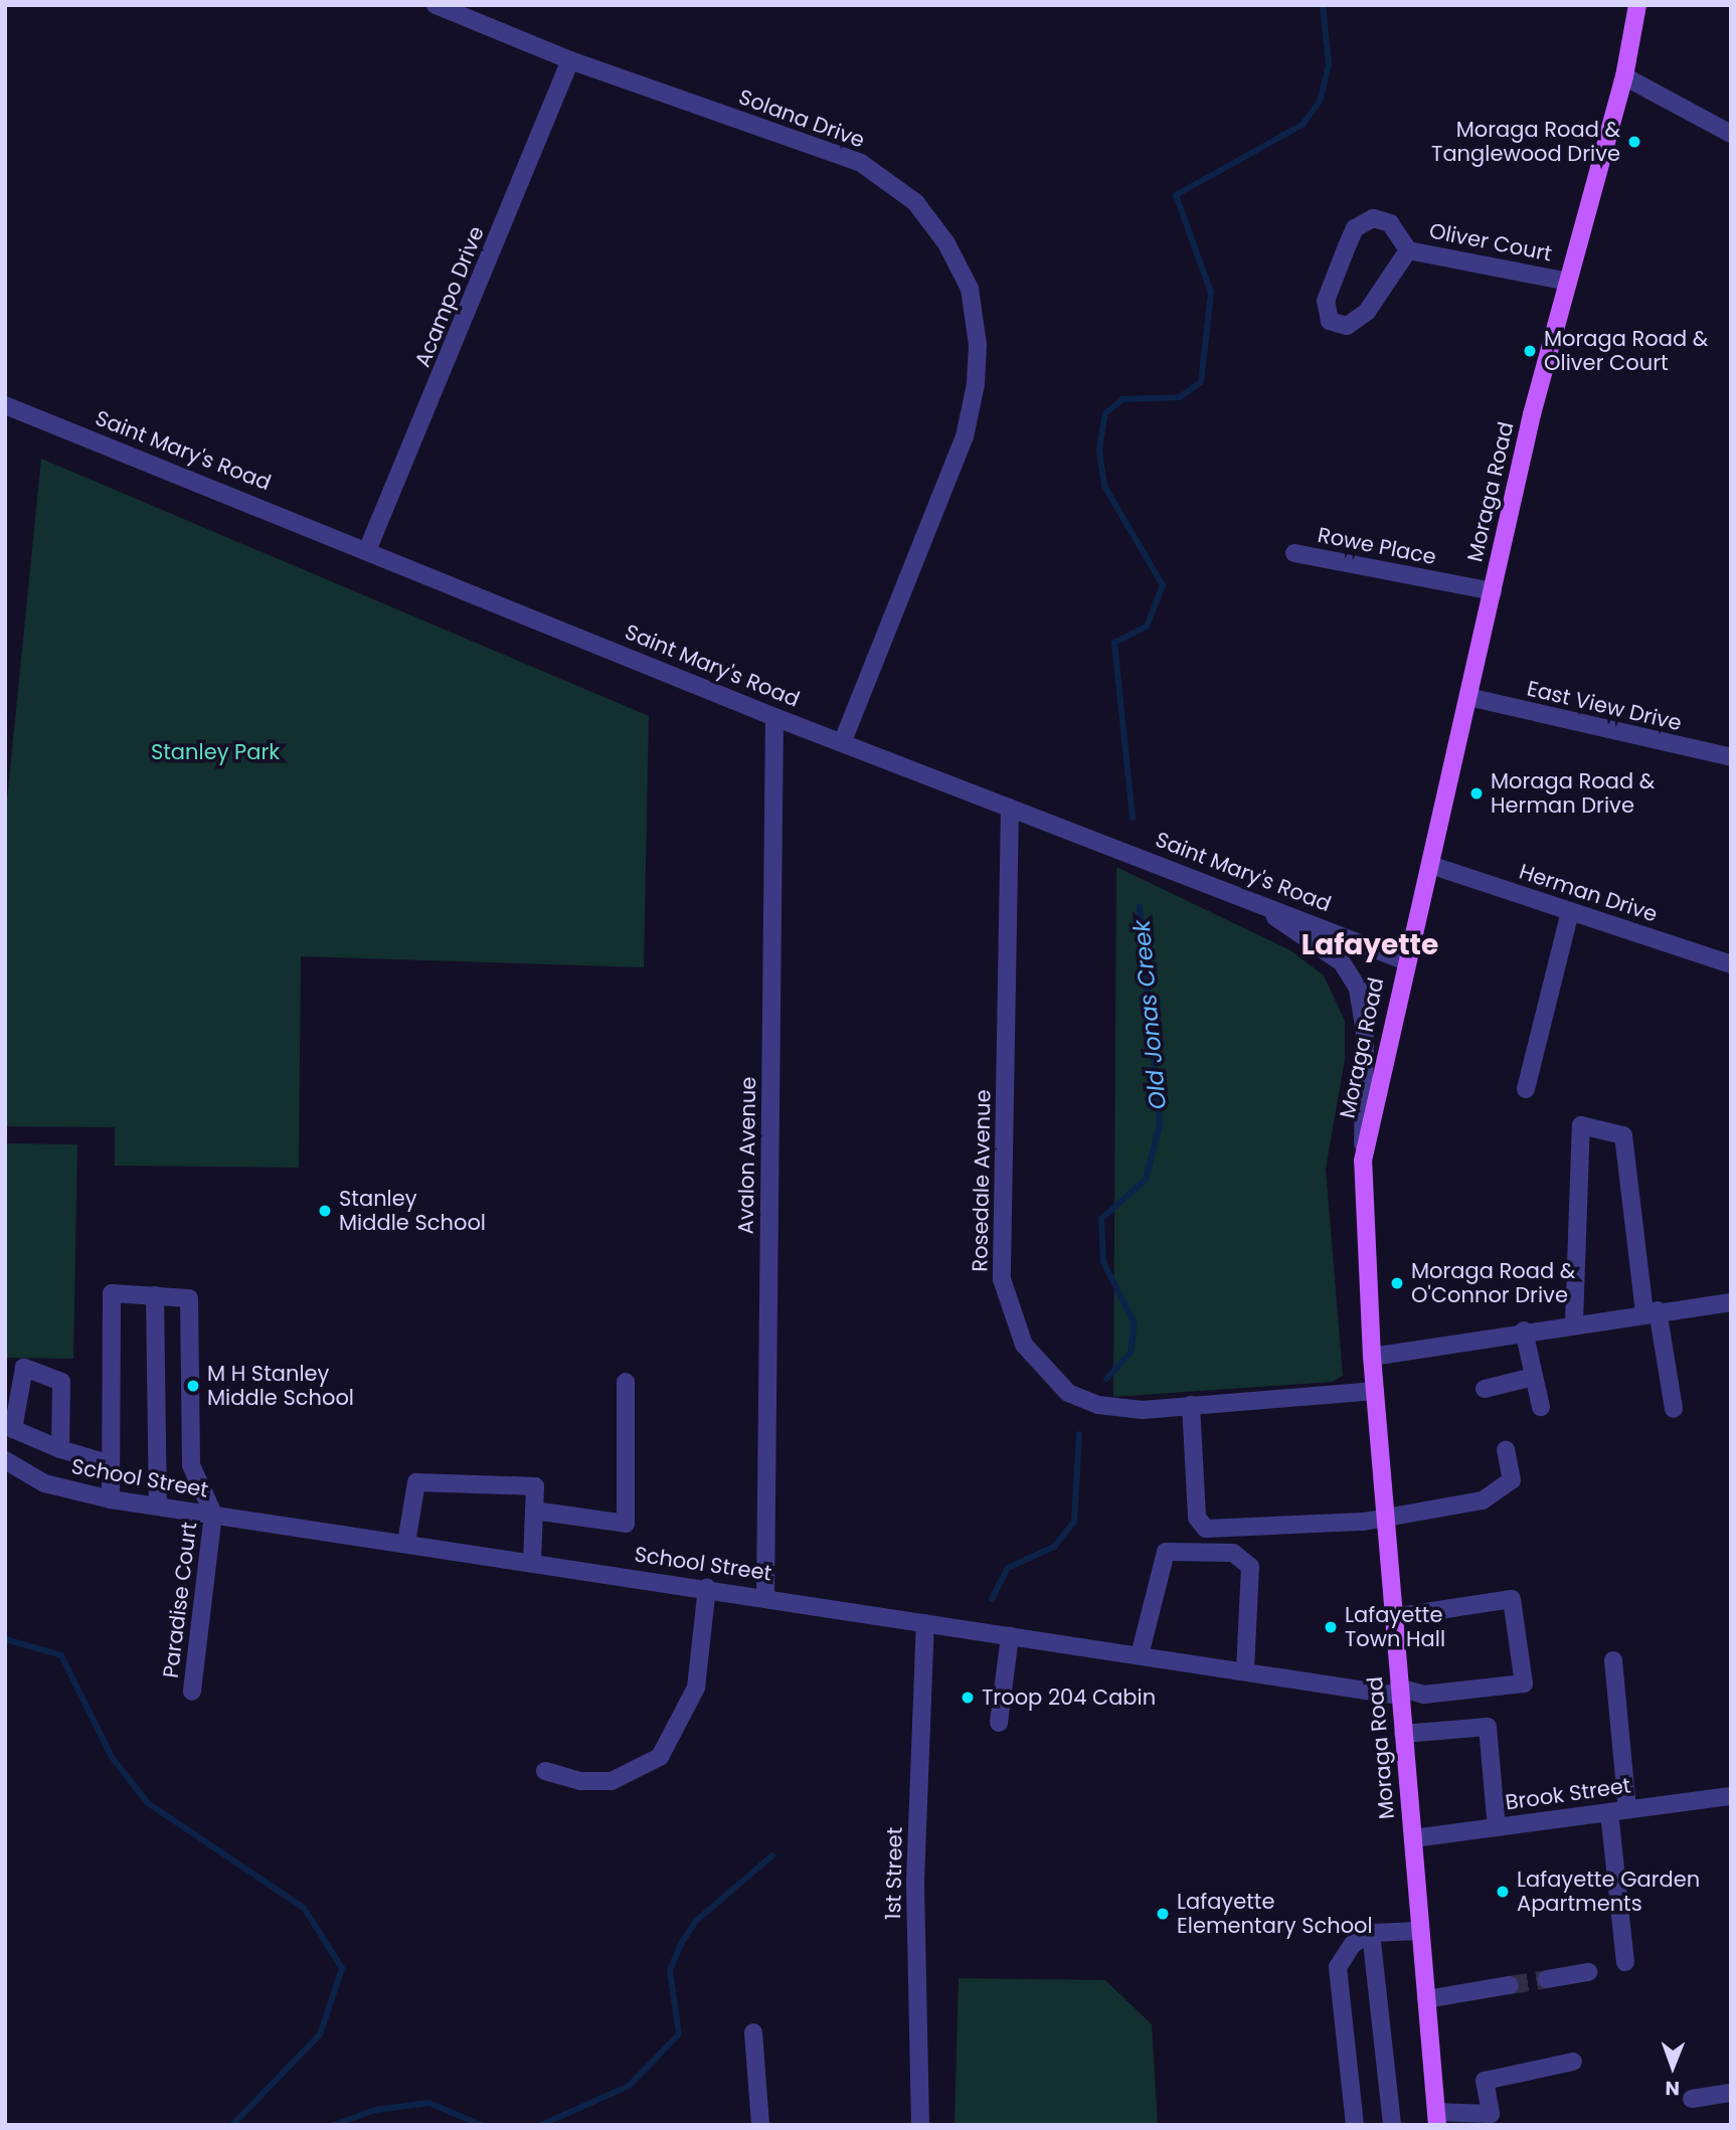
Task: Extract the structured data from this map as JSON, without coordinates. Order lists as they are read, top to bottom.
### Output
{
  "streets": {
    "main road": ["Moraga Road"],
    "street": [
      "Solana Drive",
      "Oliver Court",
      "Acampo Drive",
      "Saint Mary's Road",
      "Rowe Place",
      "East View Drive",
      "Herman Drive",
      "Avalon Avenue",
      "Rosedale Avenue",
      "School Street",
      "Paradise Court",
      "Brook Street",
      "1st Street"
    ]
  },
  "crossings": [
    ["Solana Drive", "Acampo Drive"],
    ["Solana Drive", "Saint Mary's Road"],
    ["Oliver Court", "Moraga Road"],
    ["Acampo Drive", "Saint Mary's Road"],
    ["Saint Mary's Road", "Moraga Road"],
    ["Saint Mary's Road", "Avalon Avenue"],
    ["Saint Mary's Road", "Rosedale Avenue"],
    ["Moraga Road", "Rowe Place"],
    ["Moraga Road", "East View Drive"],
    ["Moraga Road", "Herman Drive"],
    ["Moraga Road", "Rosedale Avenue"],
    ["Moraga Road", "School Street"],
    ["Moraga Road", "Brook Street"],
    ["Avalon Avenue", "School Street"],
    ["School Street", "Paradise Court"],
    ["School Street", "1st Street"]
  ],
  "districts": ["Lafayette"],
  "water": ["Old Jonas Creek"],
  "parks": ["Stanley Park"],
  "places": [
    "Moraga Road & Tanglewood Drive",
    "Moraga Road & Oliver Court",
    "Moraga Road & Herman Drive",
    "Stanley Middle School",
    "Moraga Road & O'Connor Drive",
    "M H Stanley Middle School",
    "Lafayette Town Hall",
    "Troop 204 Cabin",
    "Lafayette Garden Apartments",
    "Lafayette Elementary School"
  ],
  "north": "bottom"
}
